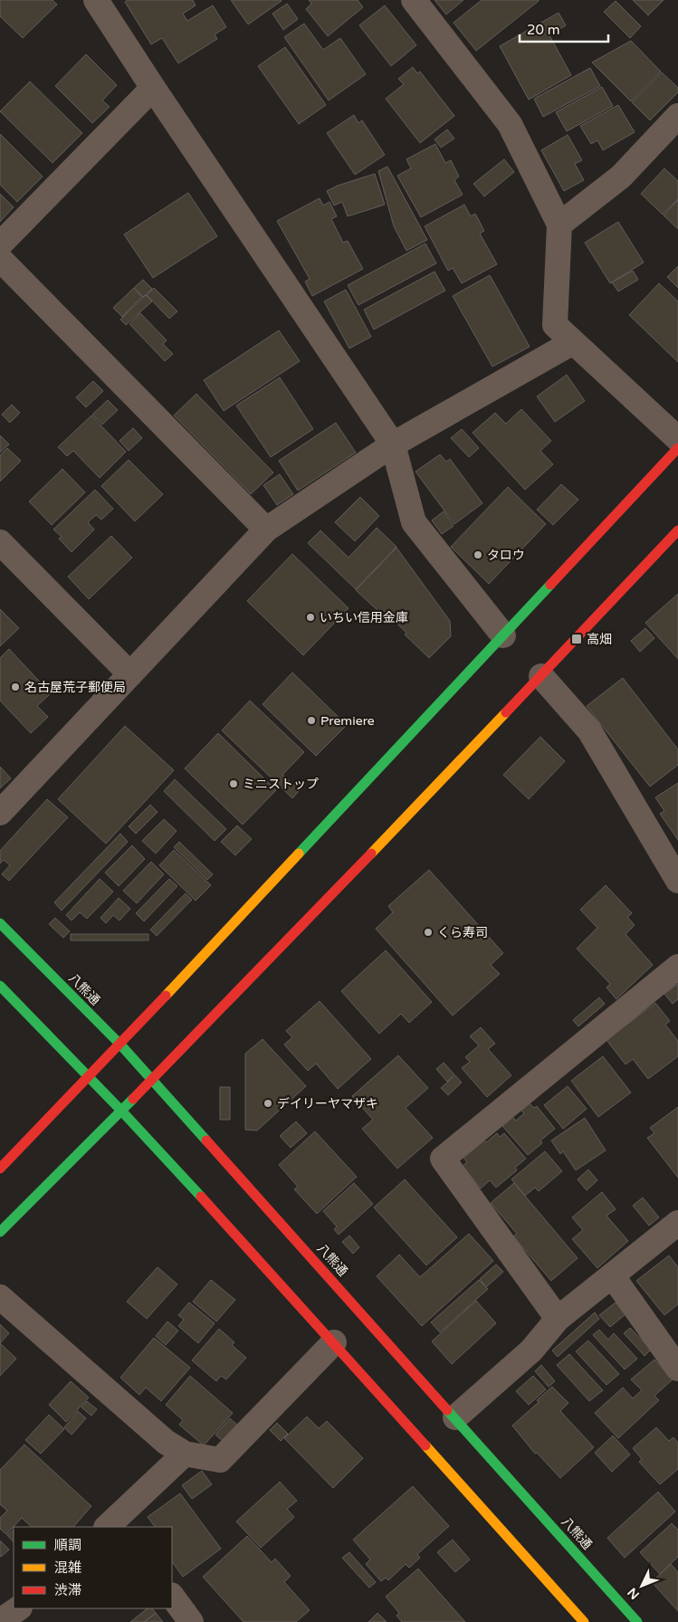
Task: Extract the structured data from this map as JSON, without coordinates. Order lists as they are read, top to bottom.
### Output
{
  "streets": {
    "street": ["八熊通"]
  },
  "places": {
    "other": [
      "タロウ",
      "いちい信用金庫",
      "名古屋荒子郵便局",
      "Premiere",
      "ミニストップ",
      "くら寿司",
      "デイリーヤマザキ"
    ],
    "transit": ["高畑"]
  },
  "legend": ["順調", "混雑", "渋滞"],
  "scale_bar": "20 m",
  "north": "bottom left"
}
